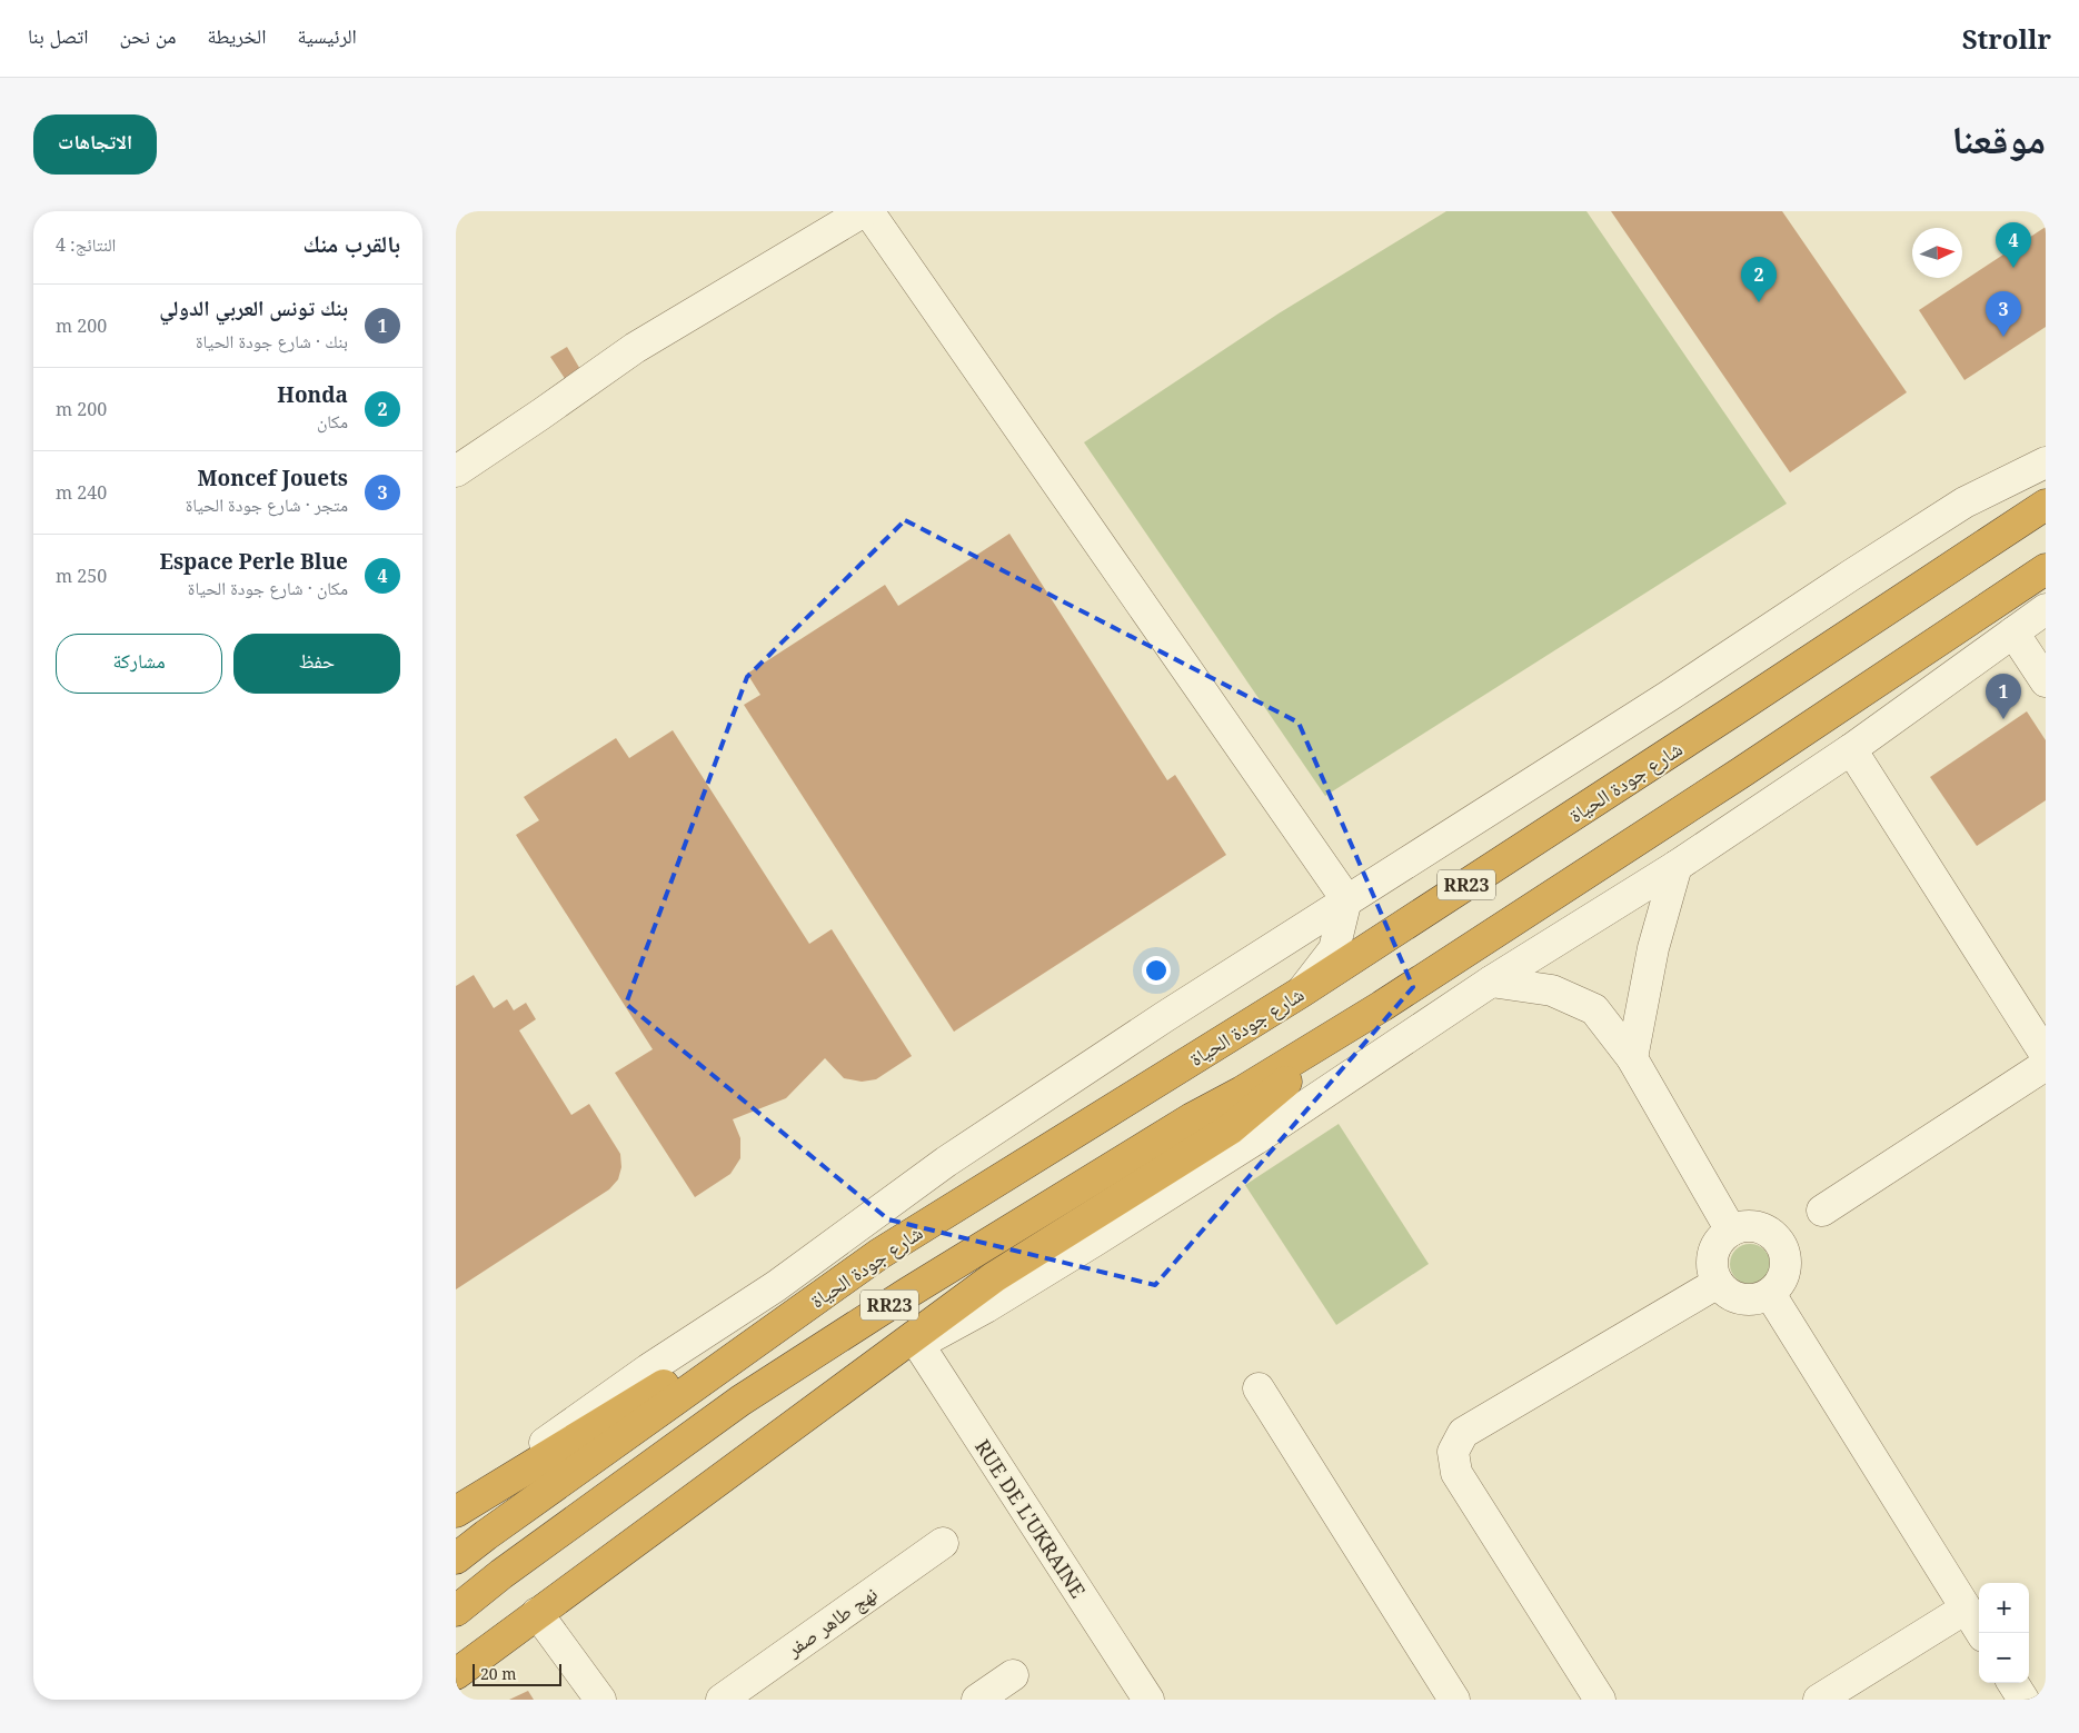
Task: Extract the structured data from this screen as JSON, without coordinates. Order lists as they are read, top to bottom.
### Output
{
  "streets": {
    "highway": ["شارع جودة الحياة", "RR23"],
    "street": ["RUE DE L'UKRAINE", "نهج طاهر صفر"]
  },
  "scale_bar": "20 m",
  "north": "right",
  "page": {
    "header": "Strollr",
    "nav": [
      "الرئيسية",
      "الخريطة",
      "من نحن",
      "اتصل بنا"
    ],
    "title": "موقعنا",
    "buttons": [
      "الاتجاهات",
      ["حفظ", "مشاركة"]
    ],
    "heading": ["بالقرب منك", "النتائج: 4"],
    "pins": [
      "4",
      "2",
      "3",
      "1"
    ],
    "list": [
      {
        "mark": "1",
        "name": "بنك تونس العربي الدولي",
        "note": "بنك · شارع جودة الحياة",
        "value": "200 m"
      },
      {
        "mark": "2",
        "name": "Honda",
        "note": "مكان",
        "value": "200 m"
      },
      {
        "mark": "3",
        "name": "Moncef Jouets",
        "note": "متجر · شارع جودة الحياة",
        "value": "240 m"
      },
      {
        "mark": "4",
        "name": "Espace Perle Blue",
        "note": "مكان · شارع جودة الحياة",
        "value": "250 m"
      }
    ],
    "map_buttons": ["+", "−"],
    "scale": "20 m"
  }
}
